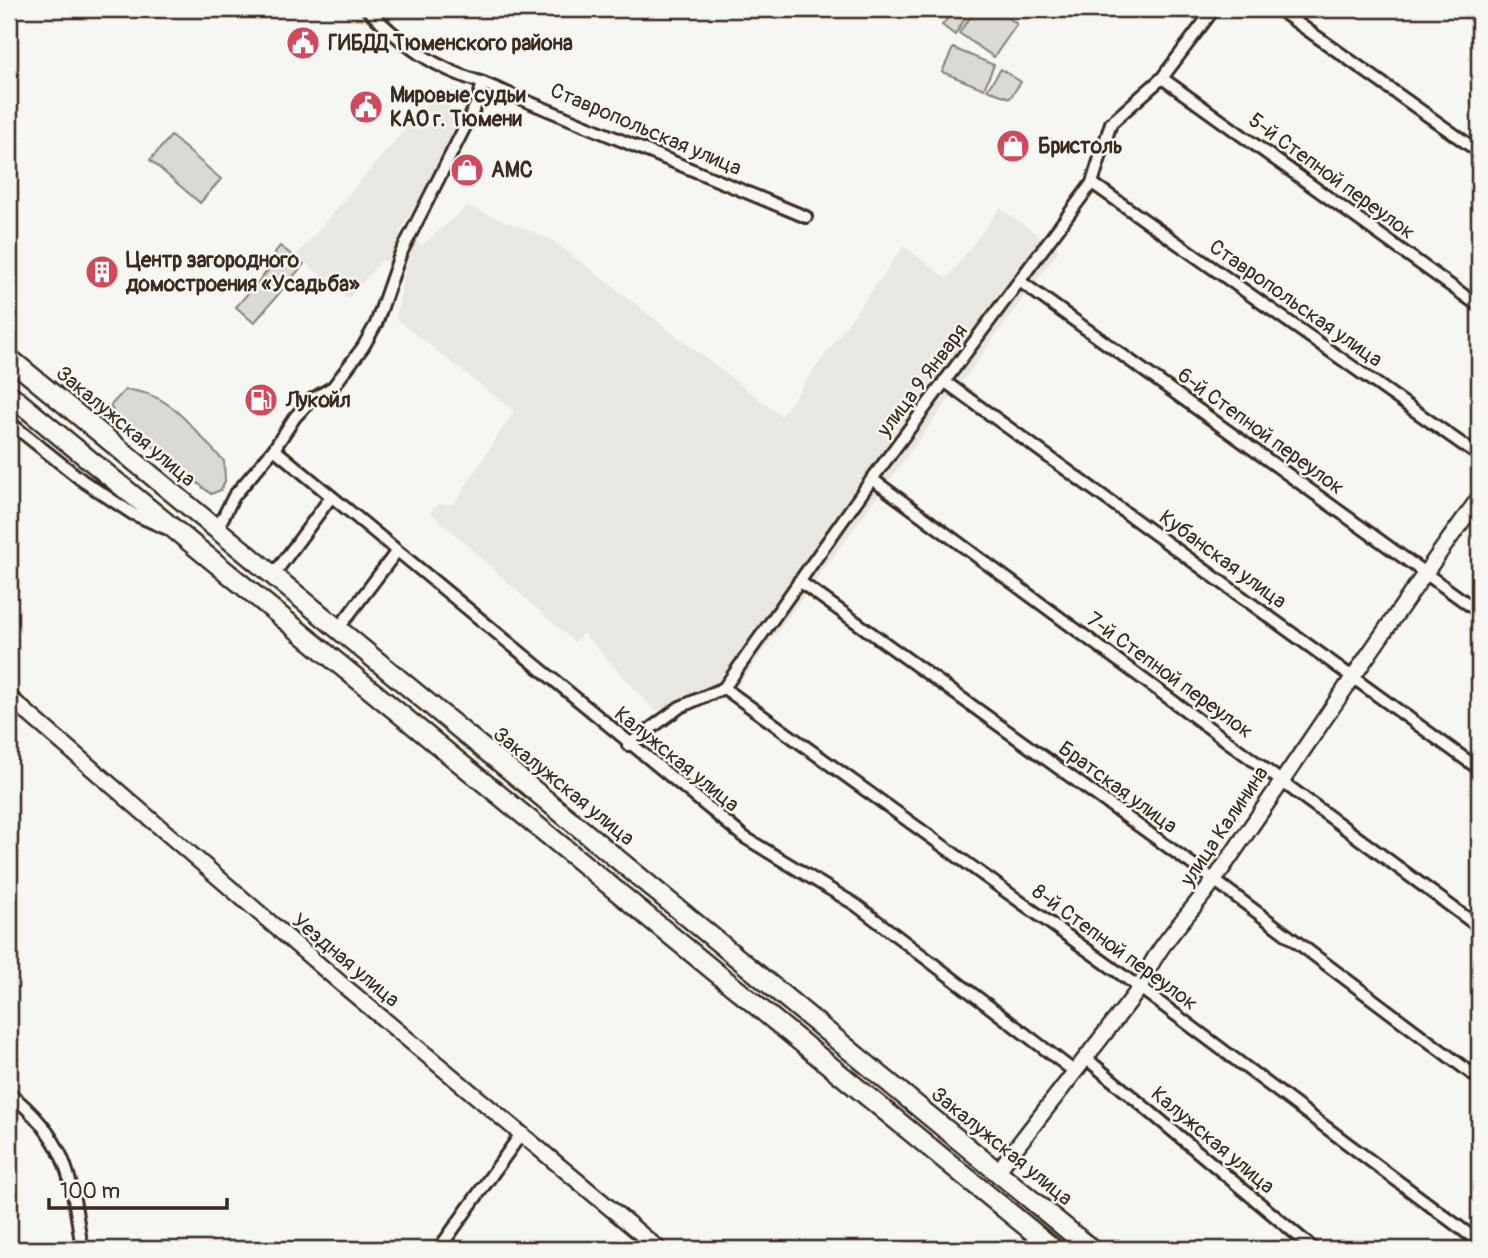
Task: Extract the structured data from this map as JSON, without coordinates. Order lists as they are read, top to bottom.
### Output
{
  "streets": {
    "highway": ["Закалужская улица"],
    "street": [
      "Ставропольская улица",
      "5-й Степной переулок",
      "улица 9 Января",
      "6-й Степной переулок",
      "Кубанская улица",
      "7-й Степной переулок",
      "Калужская улица",
      "Братская улица",
      "улица Калинина",
      "8-й Степной переулок",
      "Уездная улица"
    ]
  },
  "crossings": [
    ["Ставропольская улица", "улица 9 Января"],
    ["5-й Степной переулок", "улица 9 Января"],
    ["улица 9 Января", "6-й Степной переулок"],
    ["улица 9 Января", "Кубанская улица"],
    ["улица 9 Января", "7-й Степной переулок"],
    ["улица 9 Января", "Братская улица"],
    ["улица 9 Января", "8-й Степной переулок"],
    ["Закалужская улица", "улица Калинина"],
    ["6-й Степной переулок", "улица Калинина"],
    ["Кубанская улица", "улица Калинина"],
    ["7-й Степной переулок", "улица Калинина"],
    ["Калужская улица", "улица Калинина"],
    ["Братская улица", "улица Калинина"],
    ["улица Калинина", "8-й Степной переулок"]
  ],
  "places": {
    "public building": ["ГИБДД Тюменского района", "Мировые судьи КАО г. Тюмени"],
    "shop": ["Бристоль", "АМС"],
    "building": ["Центр загородного домостроения «Усадьба»"],
    "fuel station": ["Лукойл"]
  },
  "scale_bar": "100 m"
}
